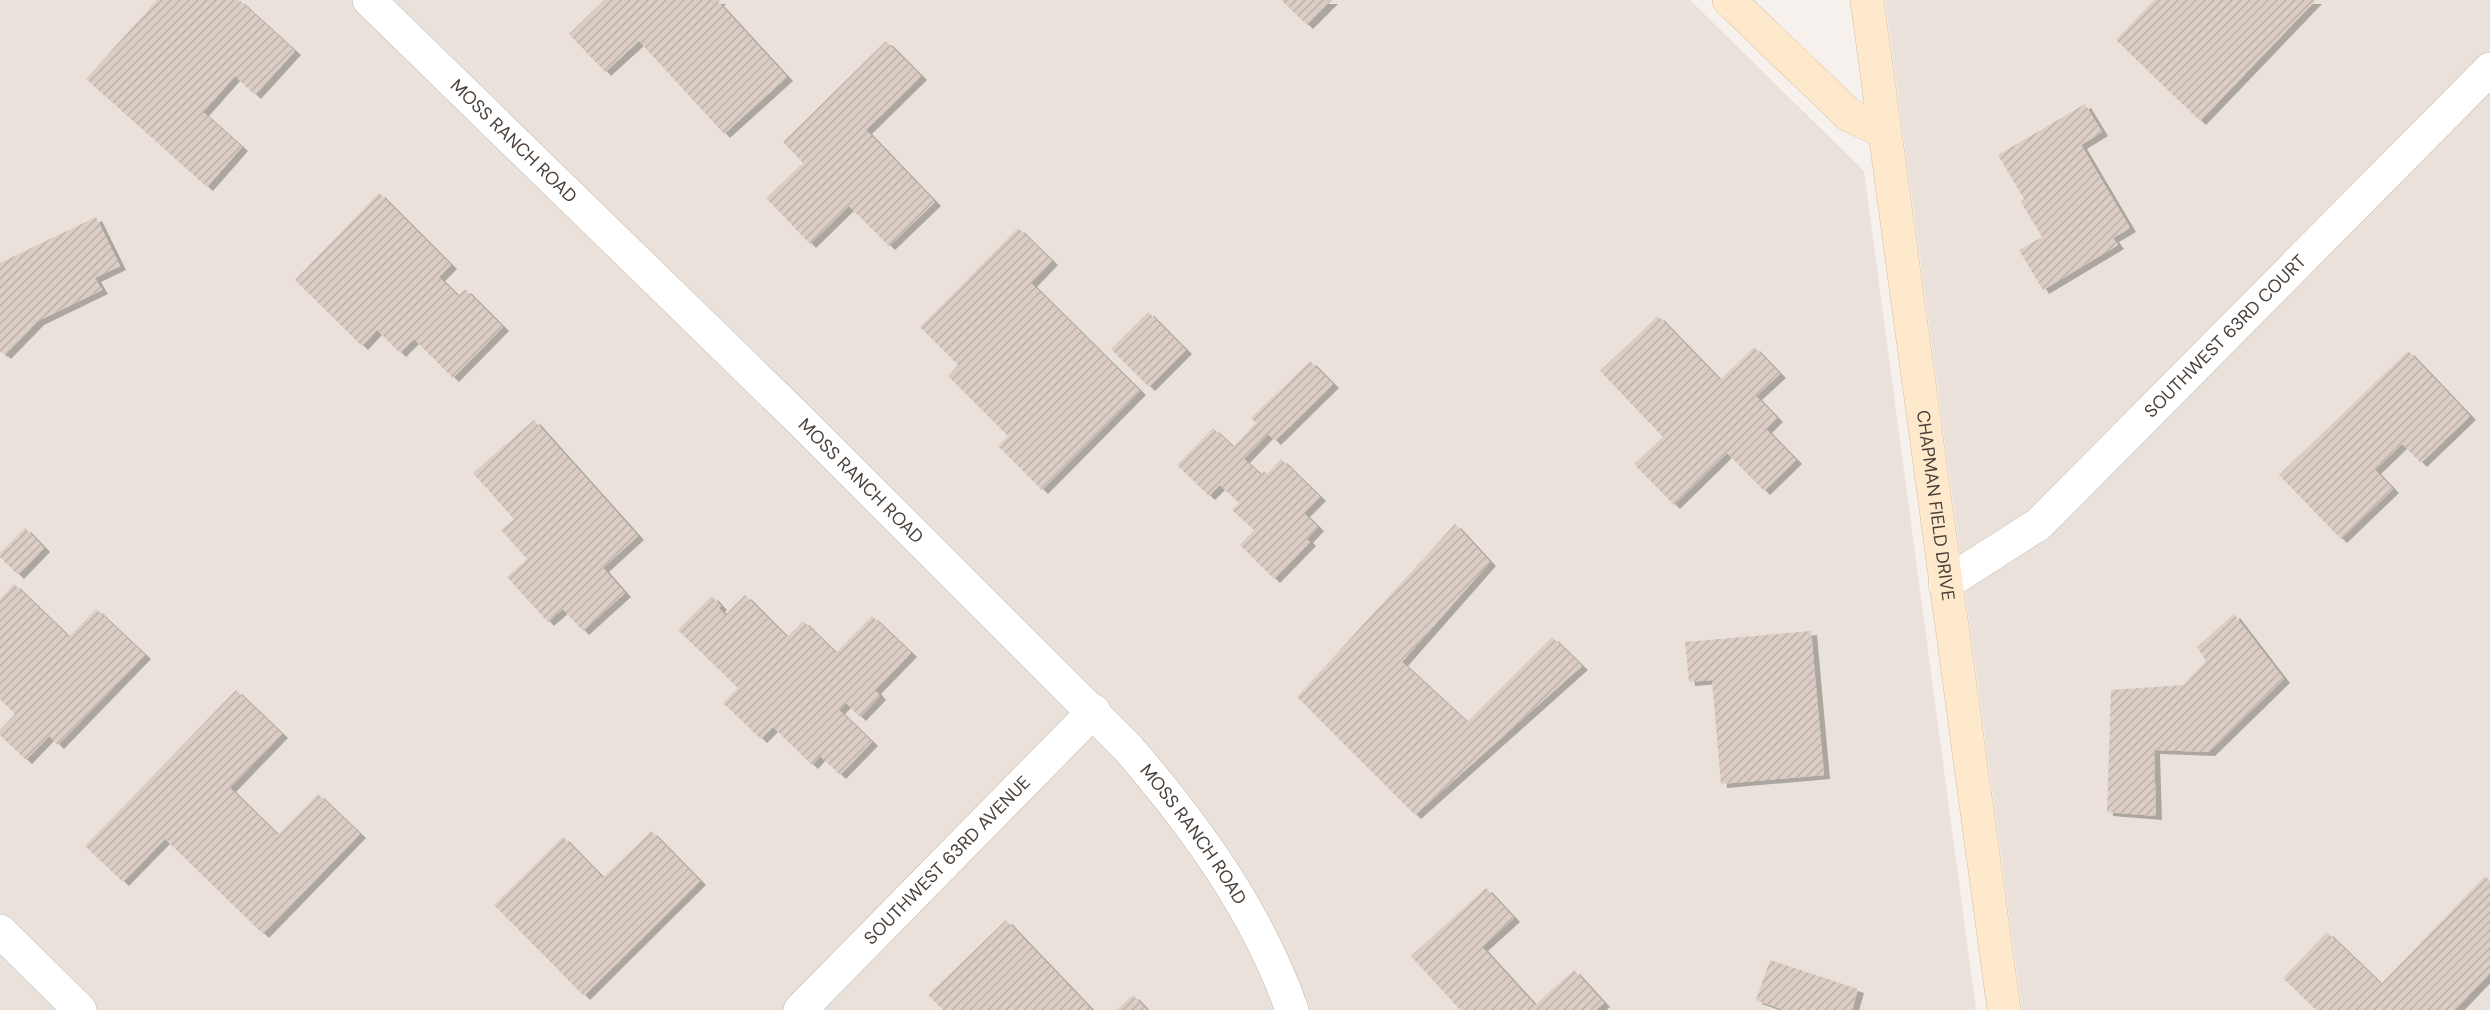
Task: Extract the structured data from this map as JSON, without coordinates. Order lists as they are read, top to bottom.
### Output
{
  "streets": {
    "street": [
      "MOSS RANCH ROAD",
      "SOUTHWEST 63RD COURT",
      "CHAPMAN FIELD DRIVE",
      "SOUTHWEST 63RD AVENUE"
    ]
  },
  "crossings": [
    ["MOSS RANCH ROAD", "SOUTHWEST 63RD AVENUE"],
    ["SOUTHWEST 63RD COURT", "CHAPMAN FIELD DRIVE"]
  ]
}
